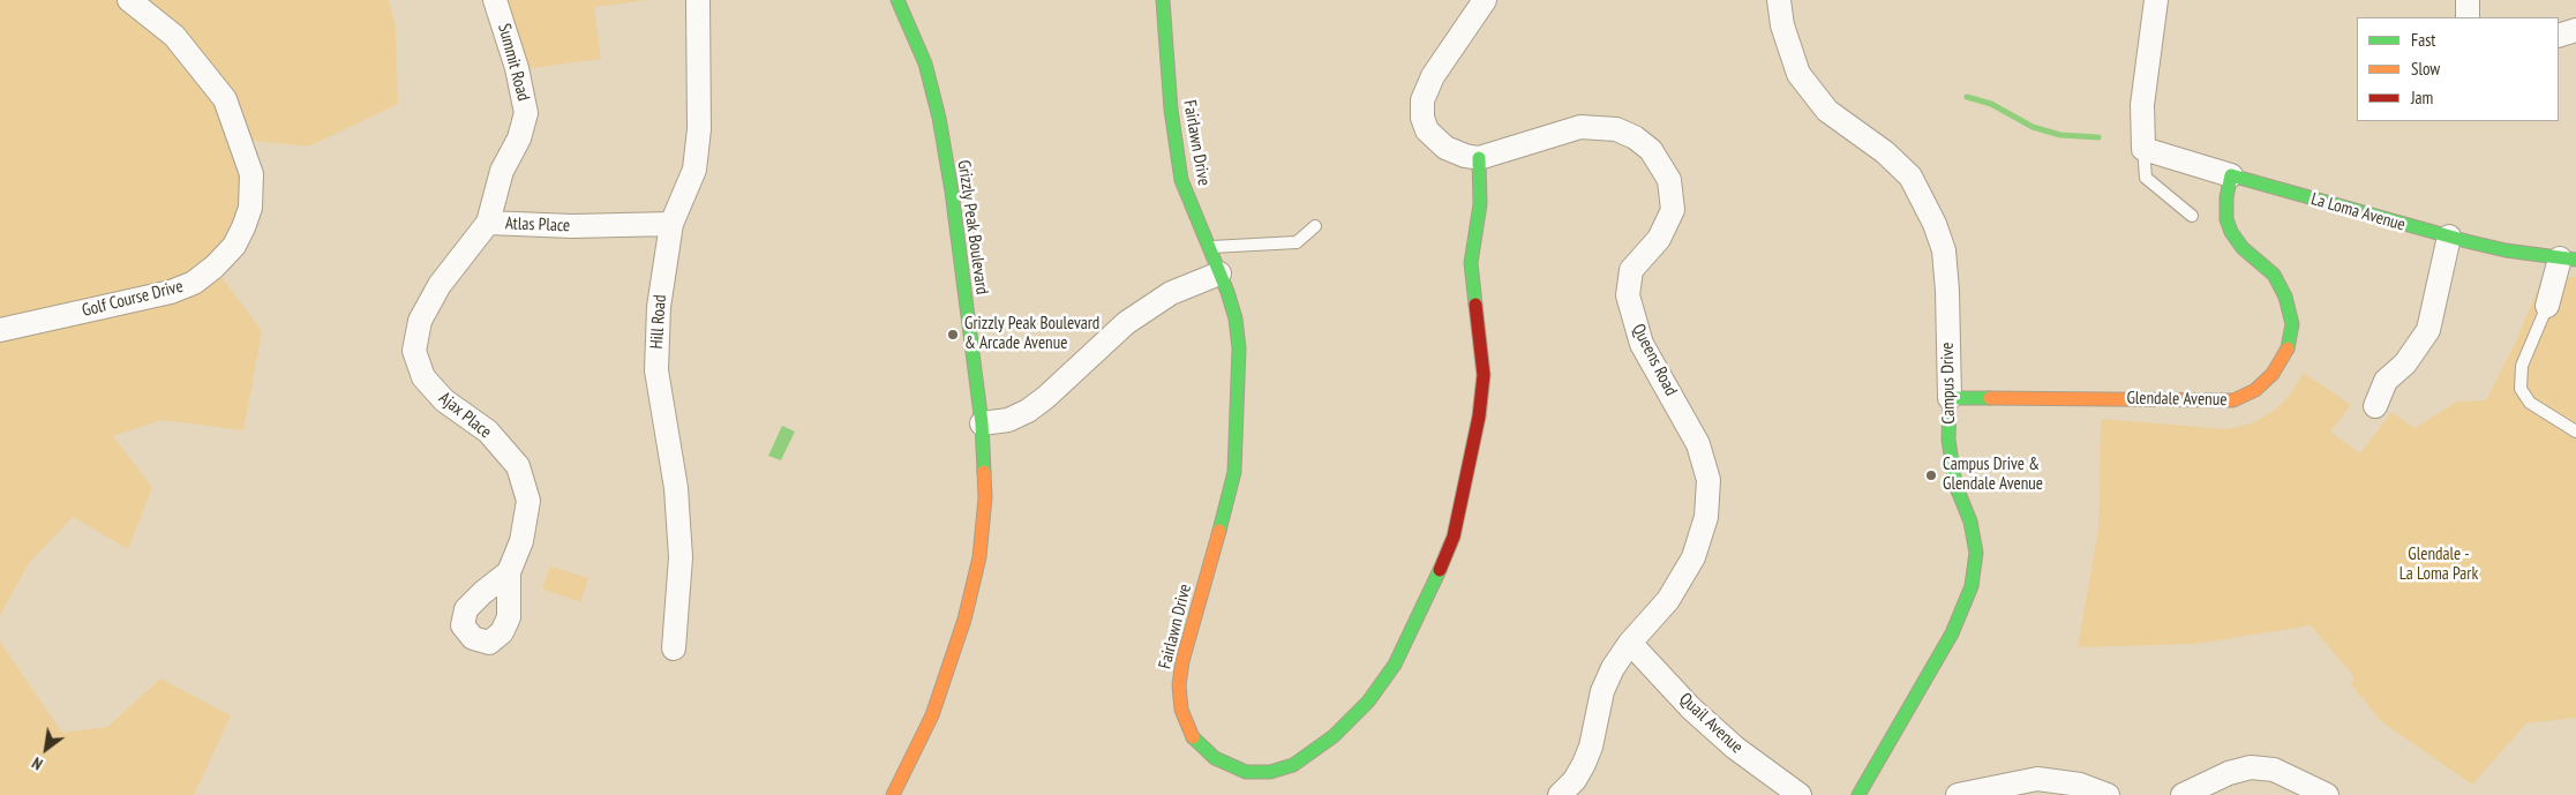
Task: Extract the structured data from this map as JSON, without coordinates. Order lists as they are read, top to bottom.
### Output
{
  "streets": {
    "street": [
      "Summit Road",
      "Fairlawn Drive",
      "La Loma Avenue",
      "Atlas Place",
      "Grizzly Peak Boulevard",
      "Golf Course Drive",
      "Hill Road",
      "Queens Road",
      "Campus Drive",
      "Glendale Avenue",
      "Ajax Place",
      "Quail Avenue"
    ]
  },
  "crossings": [
    ["Summit Road", "Atlas Place"],
    ["Fairlawn Drive", "Queens Road"],
    ["La Loma Avenue", "Glendale Avenue"],
    ["Atlas Place", "Hill Road"],
    ["Atlas Place", "Ajax Place"],
    ["Queens Road", "Quail Avenue"],
    ["Campus Drive", "Glendale Avenue"]
  ],
  "parks": ["Glendale - La Loma Park"],
  "places": ["Grizzly Peak Boulevard & Arcade Avenue", "Campus Drive & Glendale Avenue"],
  "legend": ["Fast", "Slow", "Jam"],
  "north": "bottom left"
}
